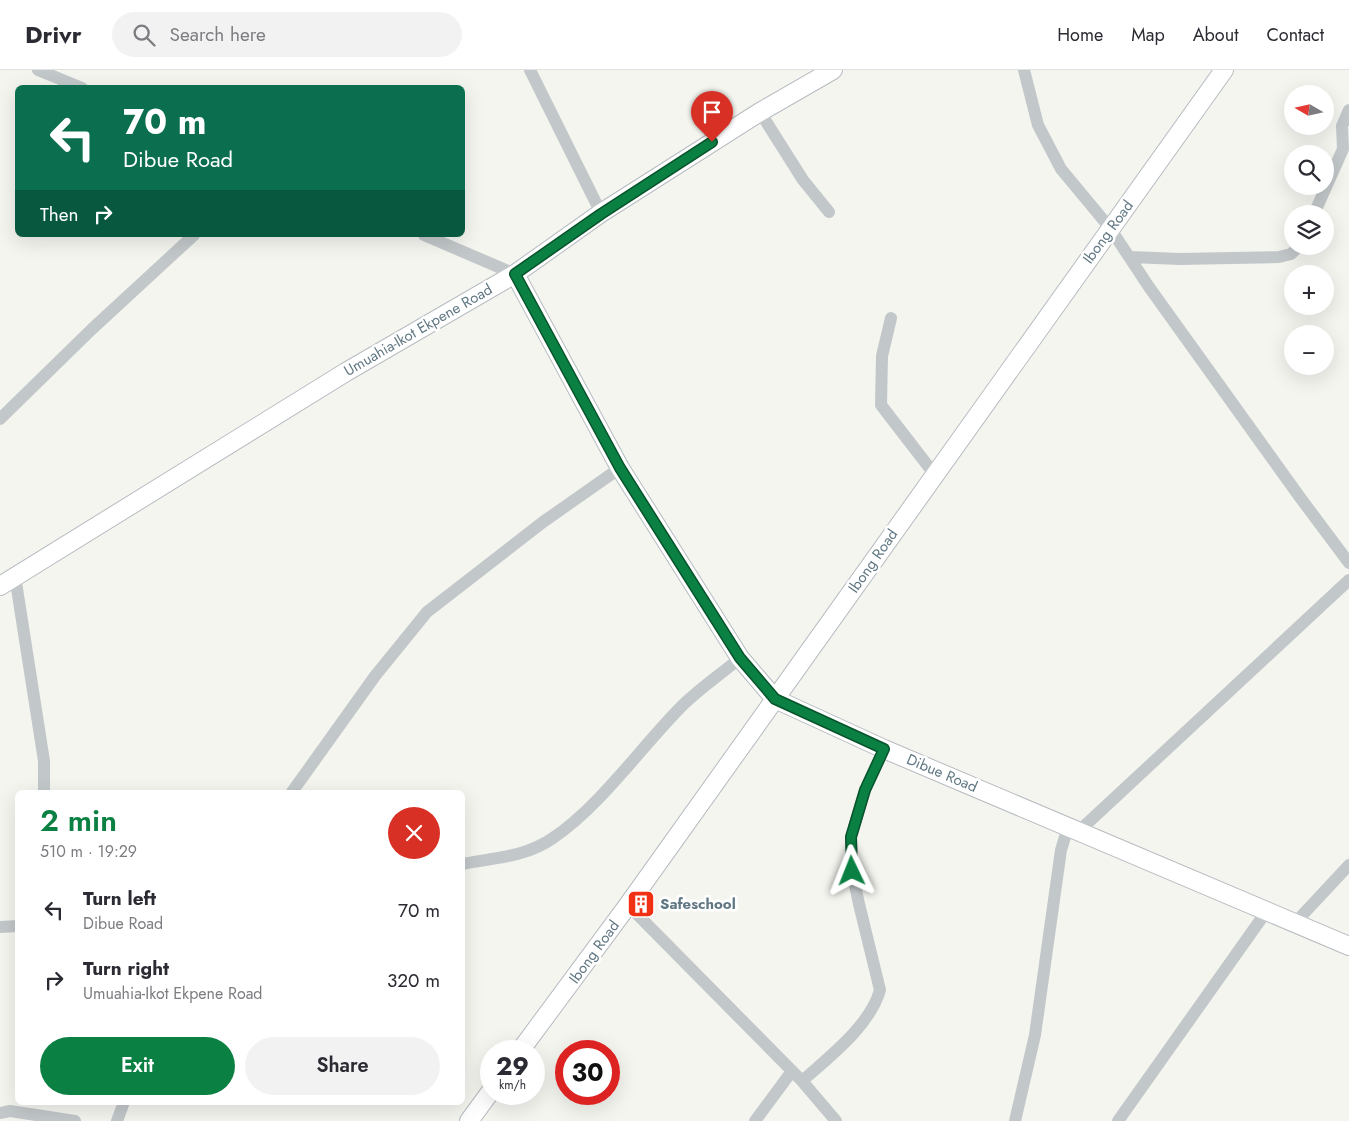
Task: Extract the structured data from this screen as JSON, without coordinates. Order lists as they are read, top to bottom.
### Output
{
  "streets": {
    "street": ["Ibong Road", "Umuahia-Ikot Ekpene Road", "Dibue Road"]
  },
  "crossings": [
    ["Ibong Road", "Dibue Road"],
    ["Umuahia-Ikot Ekpene Road", "Dibue Road"]
  ],
  "places": {
    "building": ["Safeschool"]
  },
  "north": "left",
  "page": {
    "header": "Drivr",
    "search": "Search here",
    "nav": [
      "Home",
      "Map",
      "About",
      "Contact"
    ],
    "map_buttons": ["+", "−"],
    "turn": ["70 m", "Dibue Road"],
    "then": "Then",
    "heading": ["2 min", "510 m · 19:29"],
    "list": [
      {
        "name": "Turn left",
        "note": "Dibue Road",
        "value": "70 m"
      },
      {
        "name": "Turn right",
        "note": "Umuahia-Ikot Ekpene Road",
        "value": "320 m"
      }
    ],
    "buttons": ["Exit", "Share"],
    "speed": "29 km/h",
    "limit": "30"
  }
}
